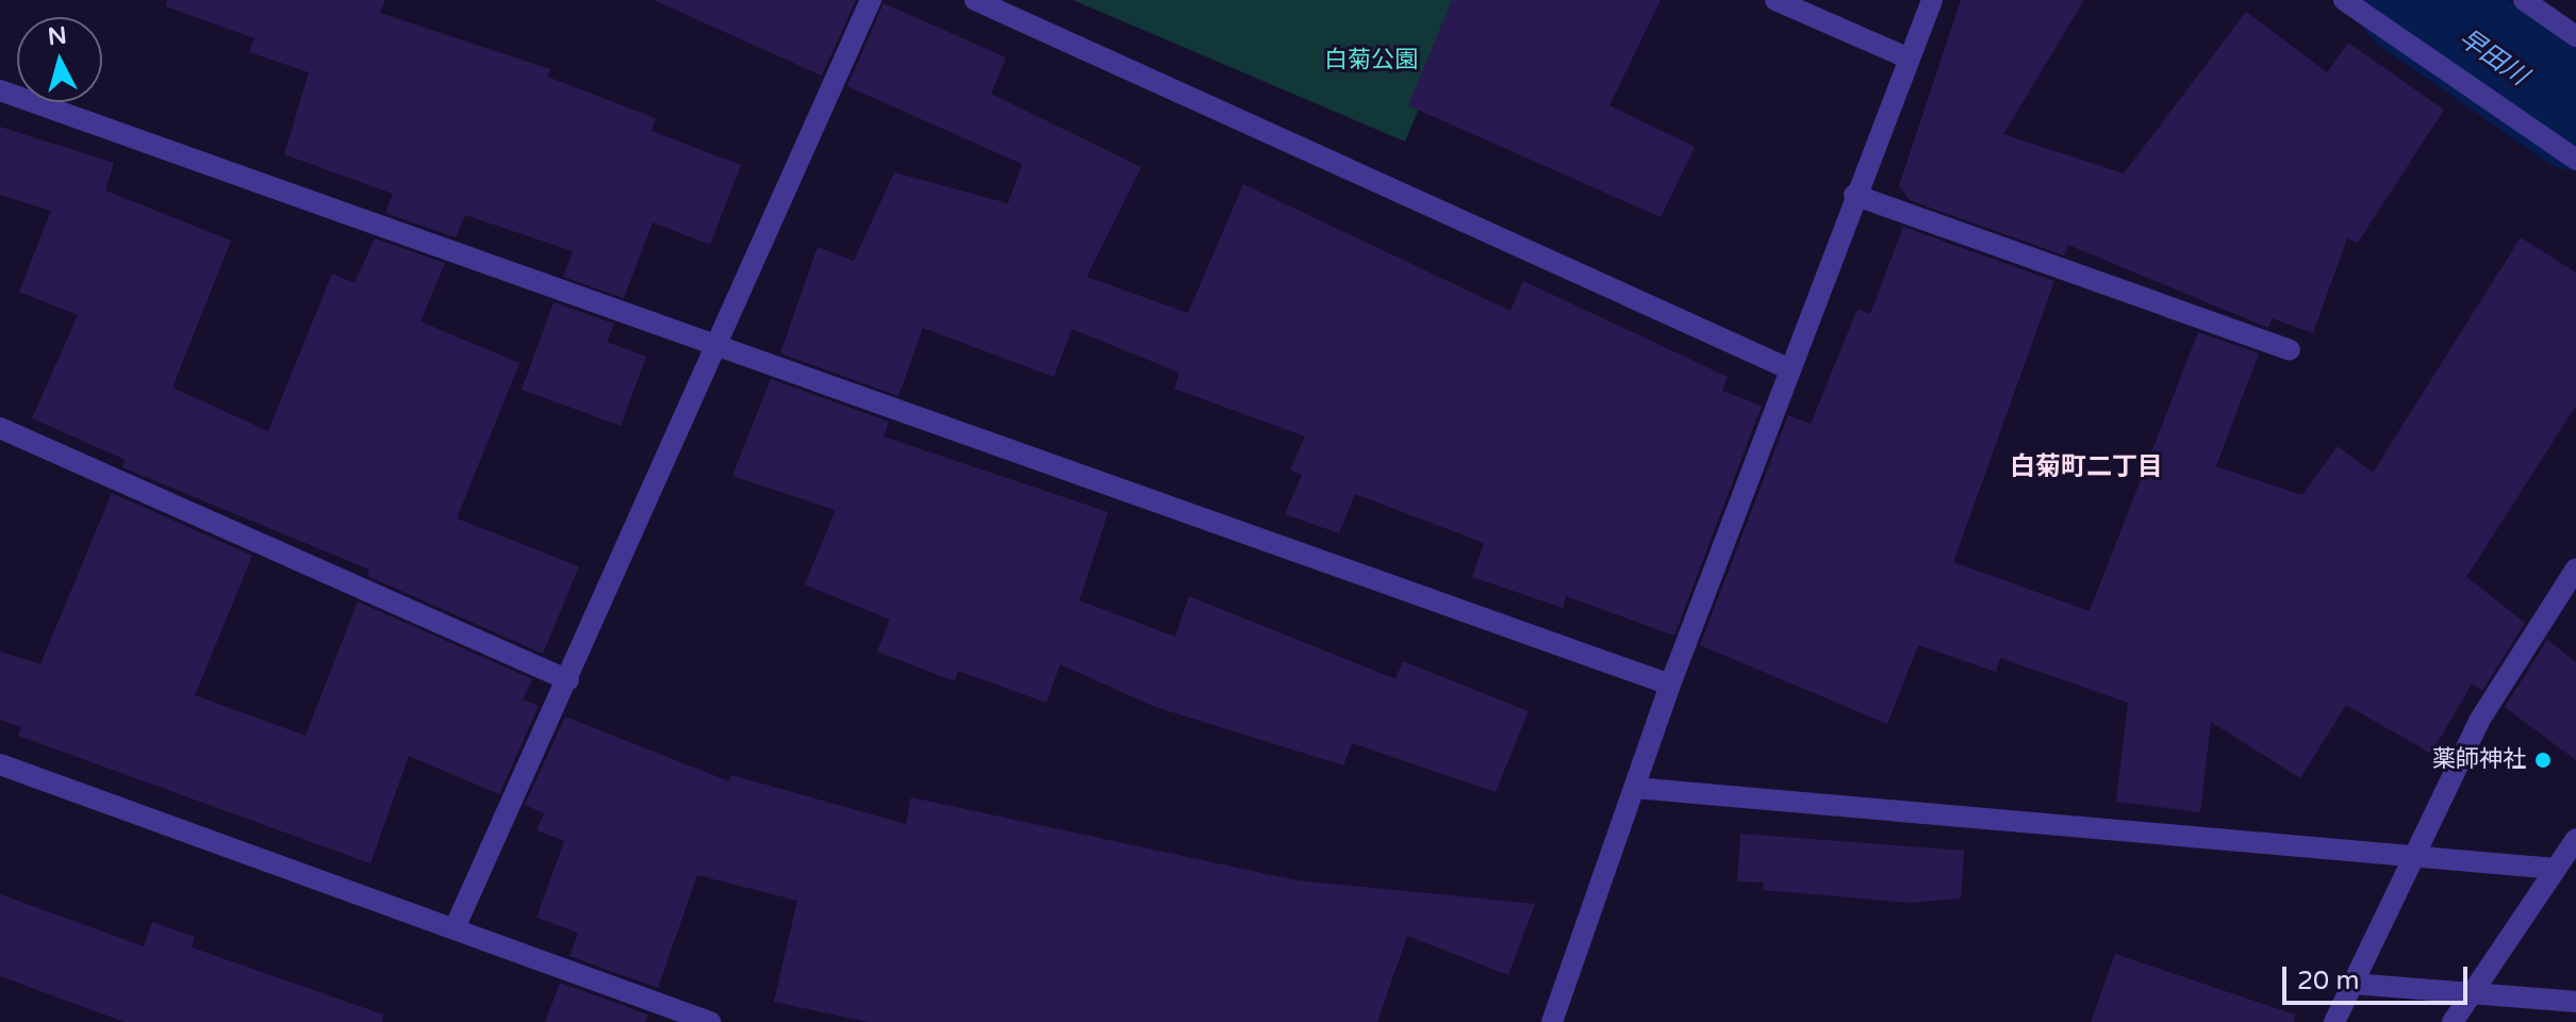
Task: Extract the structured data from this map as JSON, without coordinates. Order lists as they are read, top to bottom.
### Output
{
  "districts": ["白菊町二丁目"],
  "water": ["早田川"],
  "parks": ["白菊公園"],
  "places": ["薬師神社"],
  "scale_bar": "20 m",
  "north": "top"
}
